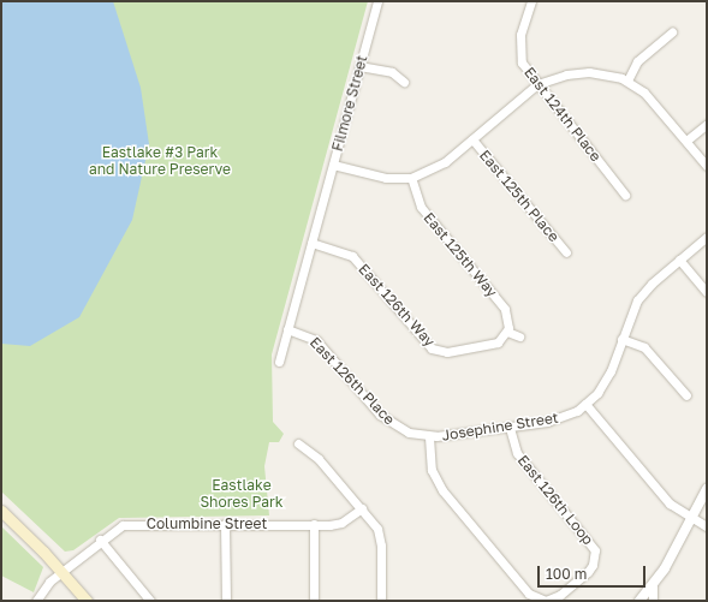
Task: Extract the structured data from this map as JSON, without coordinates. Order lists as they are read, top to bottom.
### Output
{
  "streets": {
    "street": [
      "Filmore Street",
      "East 124th Place",
      "East 125th Place",
      "East 125th Way",
      "East 126th Way",
      "East 126th Place",
      "Josephine Street",
      "East 126th Loop",
      "Columbine Street"
    ]
  },
  "crossings": [
    ["Filmore Street", "East 126th Way"],
    ["East 125th Way", "East 126th Way"],
    ["East 126th Place", "Josephine Street"],
    ["East 126th Place", "East 126th Loop"],
    ["Josephine Street", "East 126th Loop"]
  ],
  "parks": ["Eastlake #3 Park and Nature Preserve", "Eastlake Shores Park"],
  "scale_bar": "100 m"
}
